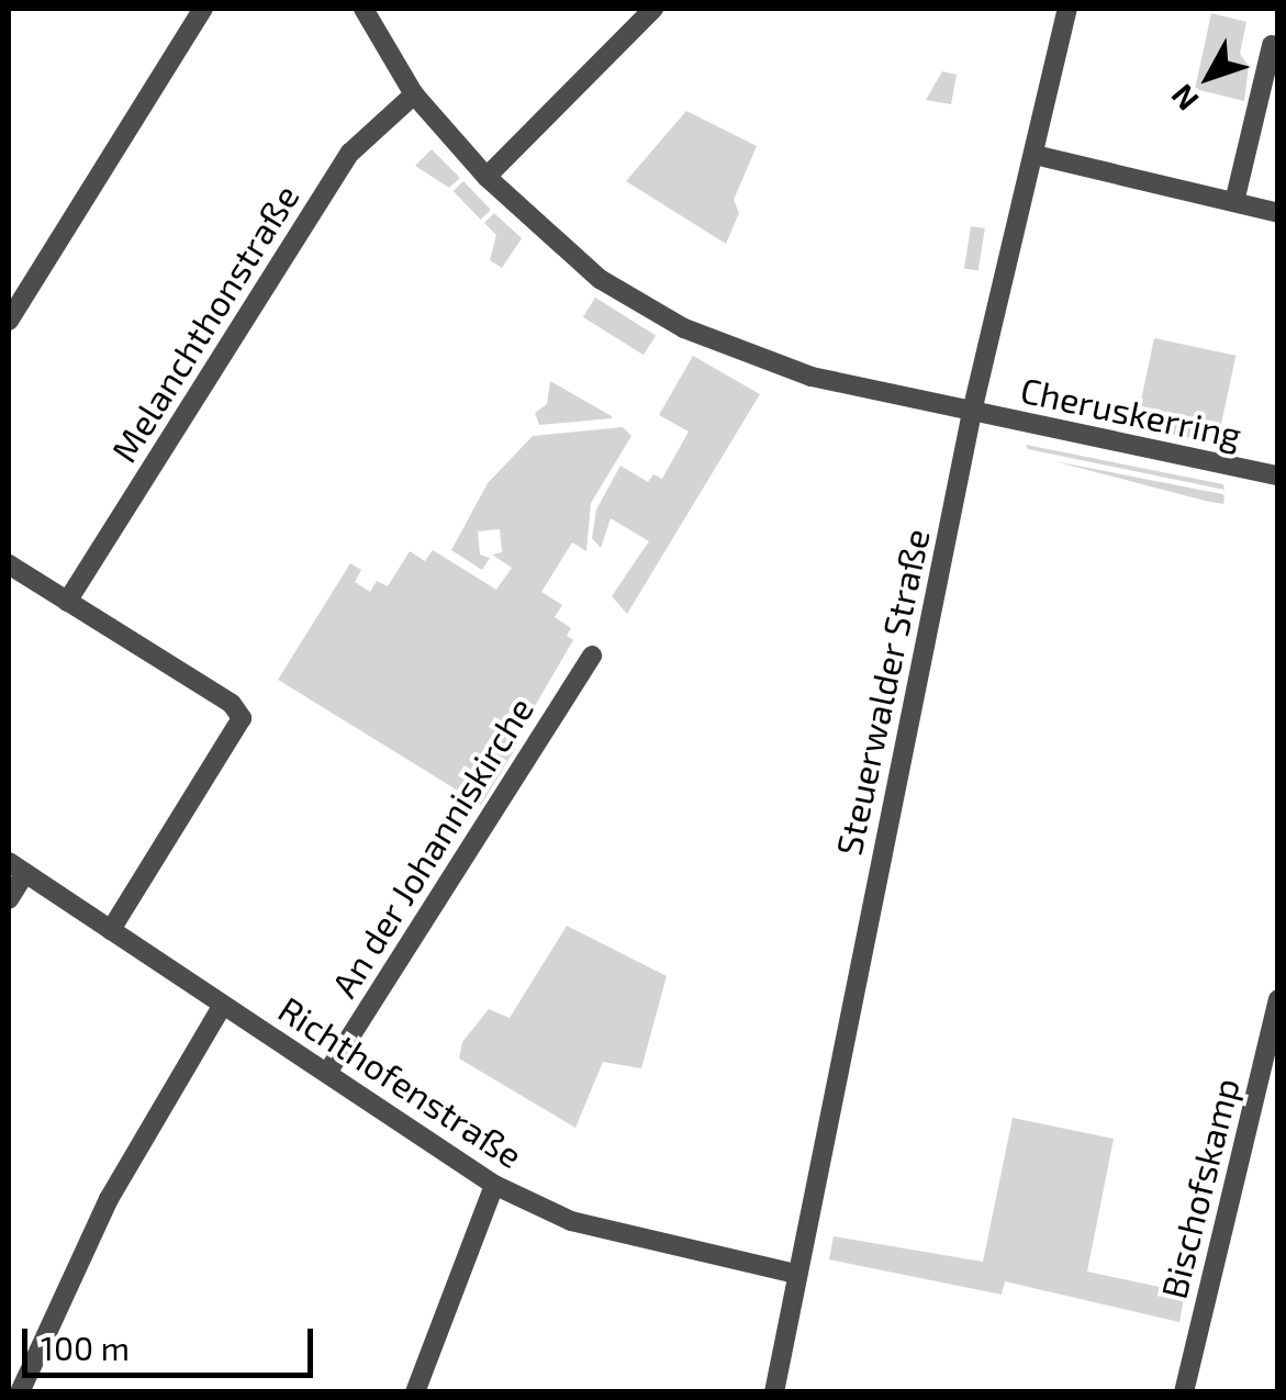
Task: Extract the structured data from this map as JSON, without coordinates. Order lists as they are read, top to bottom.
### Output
{
  "streets": {
    "street": [
      "Melanchthonstraße",
      "Cheruskerring",
      "Steuerwalder Straße",
      "An der Johanniskirche",
      "Richthofenstraße",
      "Bischofskamp"
    ]
  },
  "crossings": [
    ["Melanchthonstraße", "Cheruskerring"],
    ["Cheruskerring", "Steuerwalder Straße"],
    ["Steuerwalder Straße", "Richthofenstraße"],
    ["An der Johanniskirche", "Richthofenstraße"]
  ],
  "scale_bar": "100 m",
  "north": "bottom left"
}
